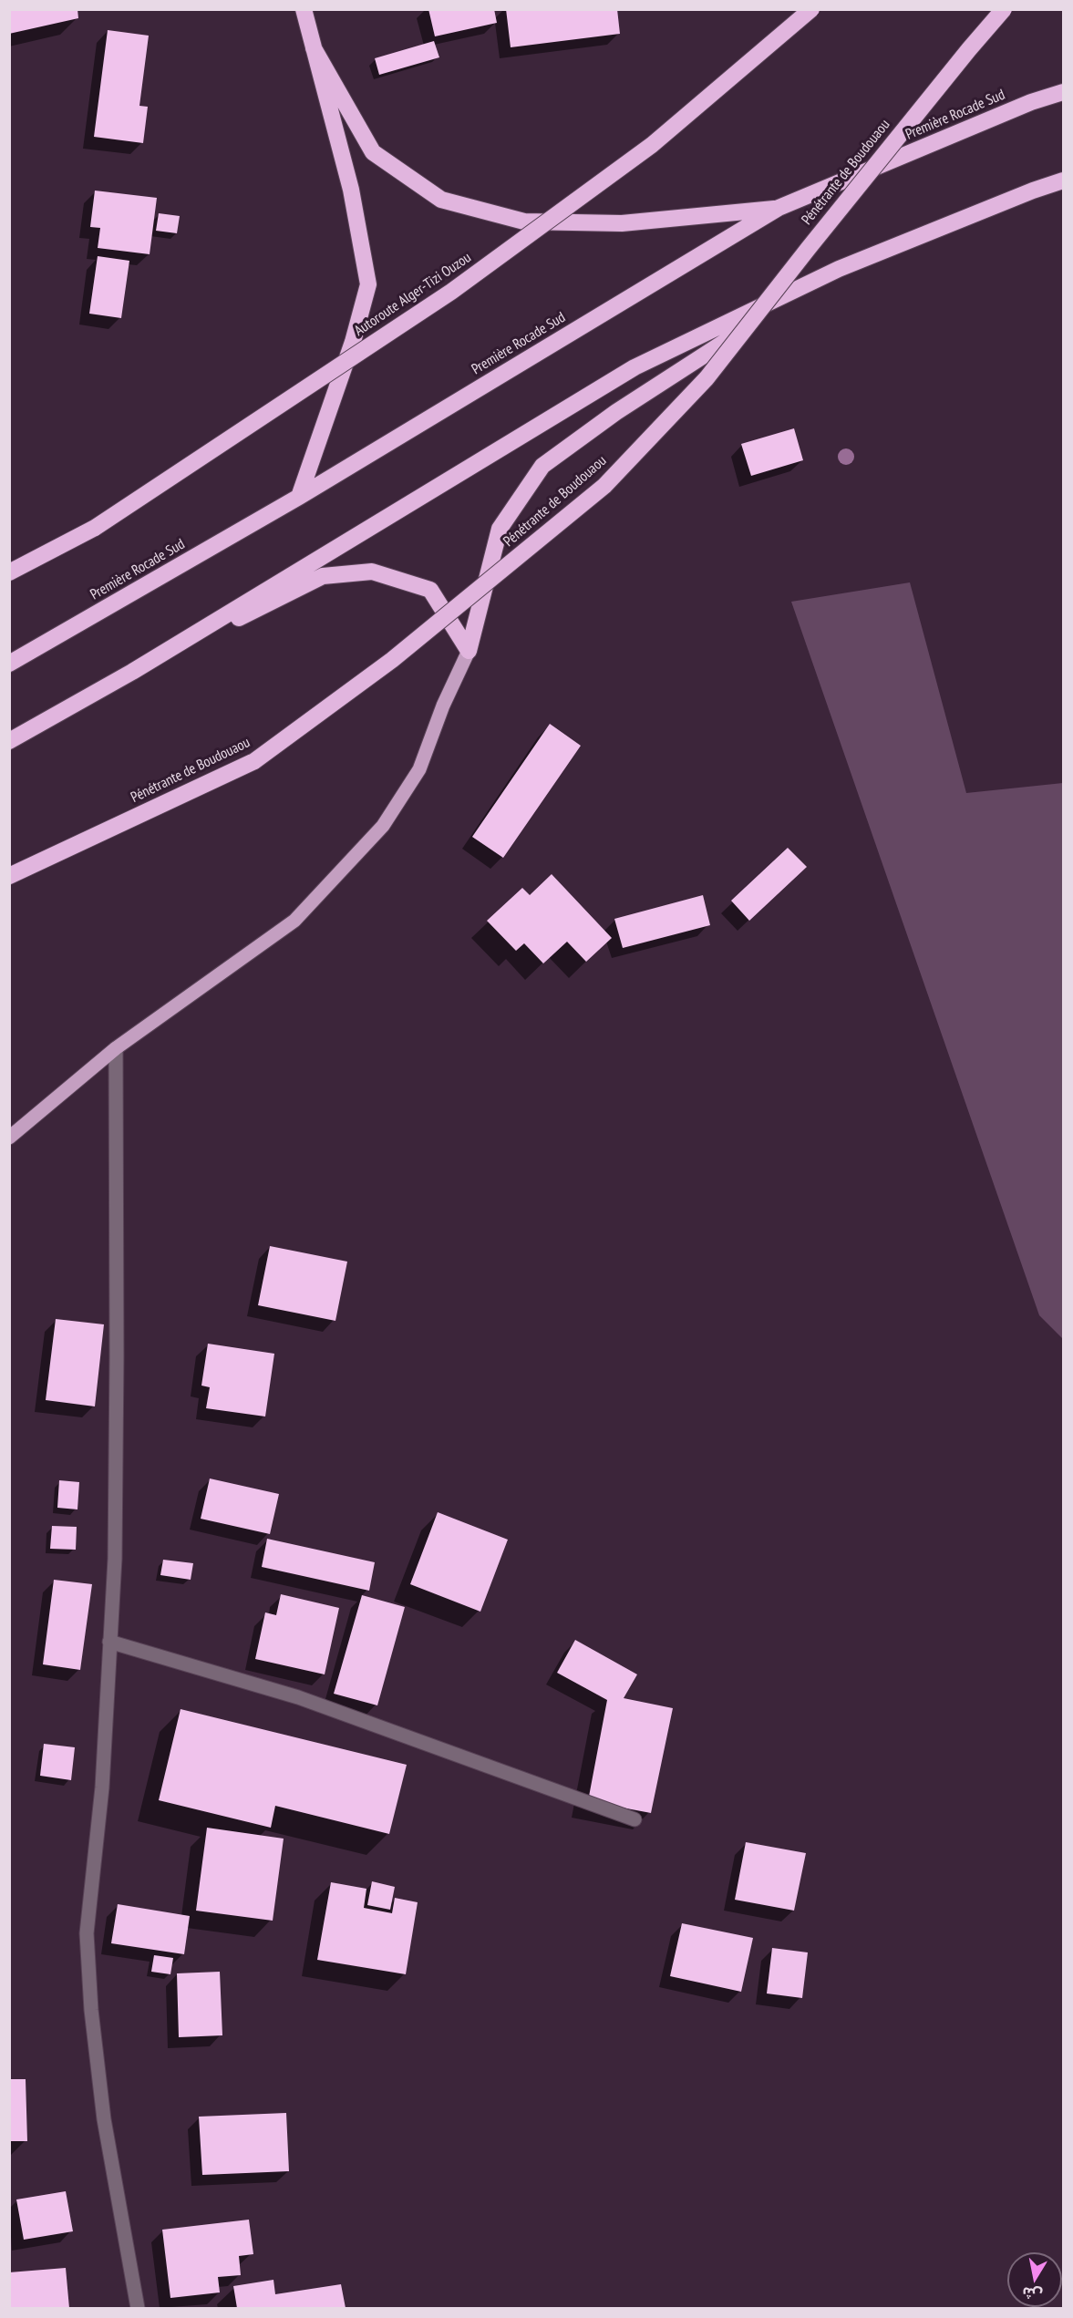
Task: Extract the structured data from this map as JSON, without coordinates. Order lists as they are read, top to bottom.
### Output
{
  "streets": {
    "highway": ["Première Rocade Sud", "Pénétrante de Boudouaou", "Autoroute Alger-Tizi Ouzou"]
  },
  "north": "bottom"
}
